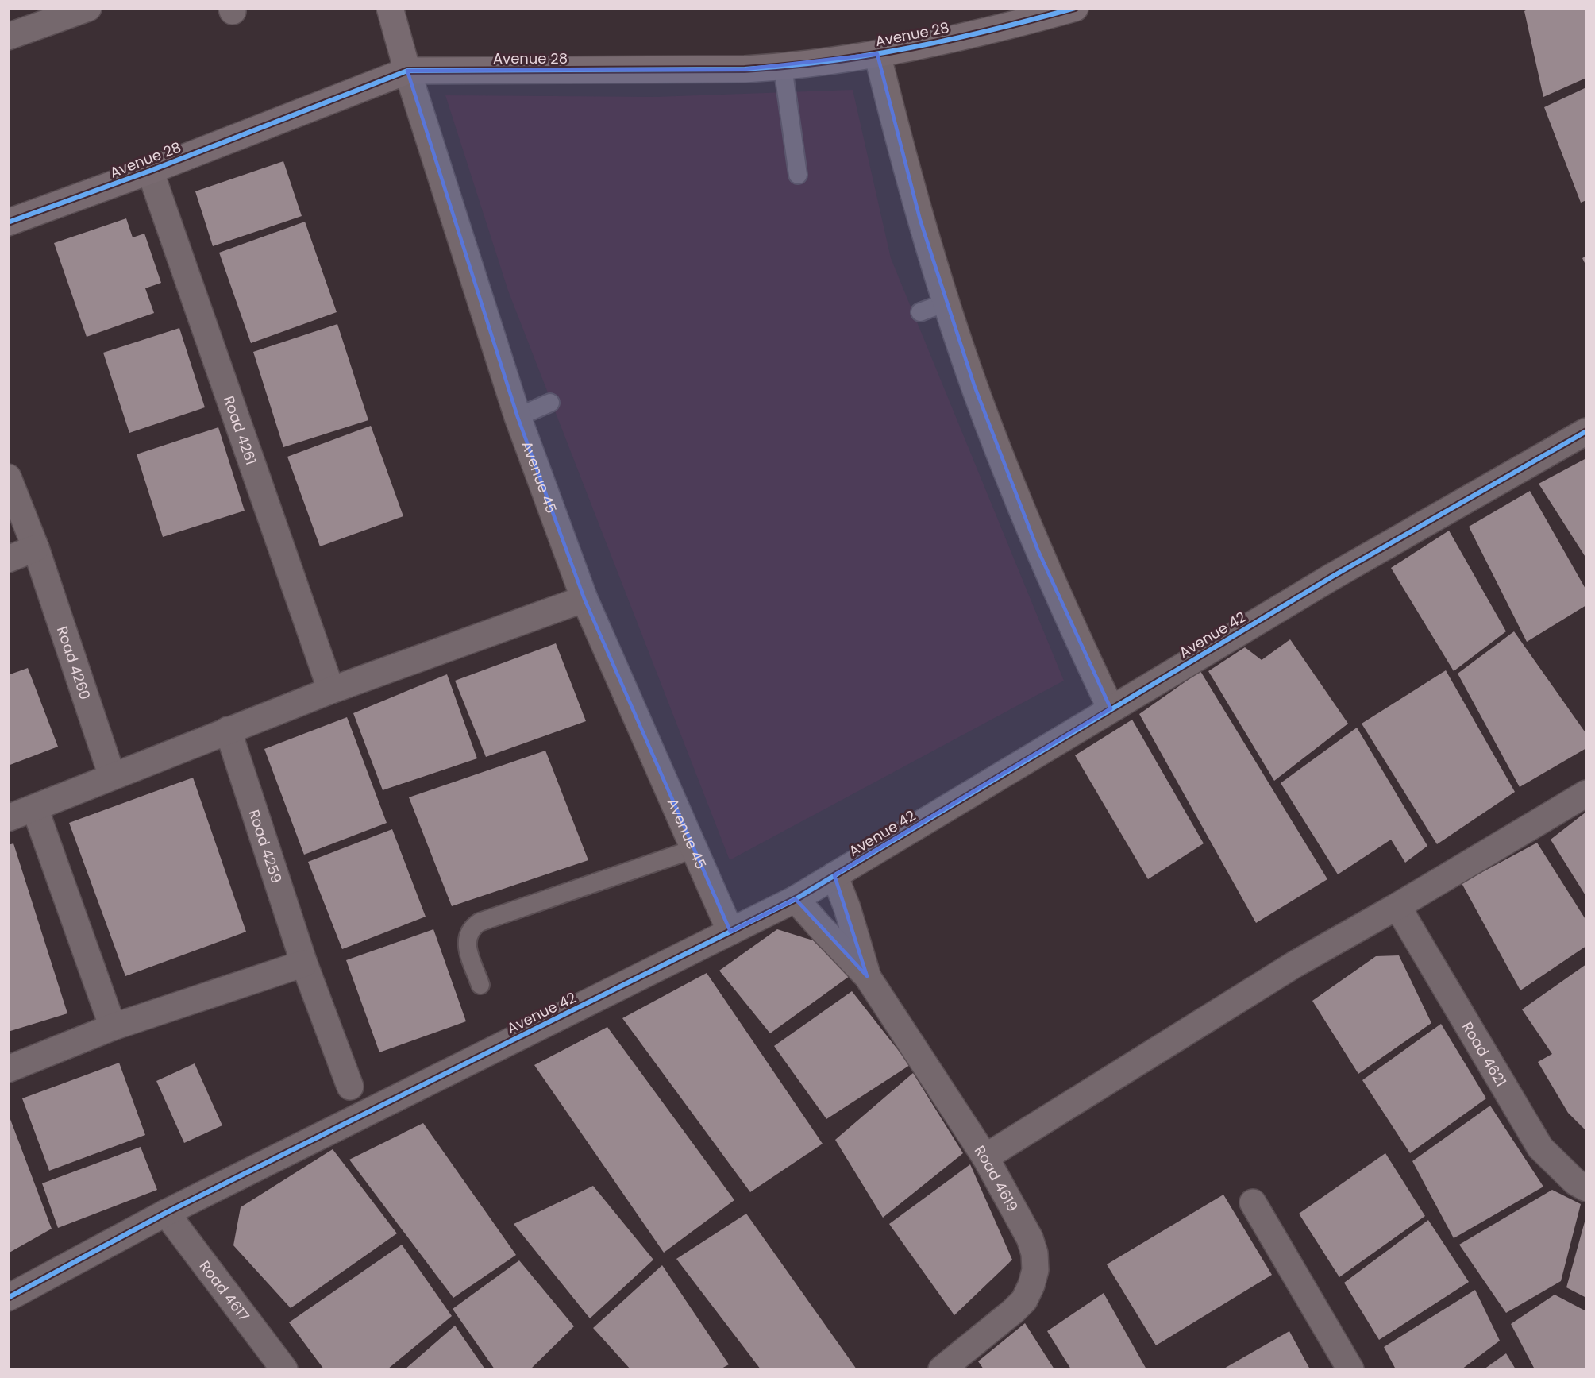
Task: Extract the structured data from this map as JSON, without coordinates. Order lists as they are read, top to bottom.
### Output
{
  "streets": {
    "street": [
      "Avenue 28",
      "Road 4261",
      "Avenue 45",
      "Avenue 42",
      "Road 4260",
      "Road 4259",
      "Road 4621",
      "Road 4619",
      "Road 4617"
    ]
  },
  "crossings": [
    ["Avenue 28", "Road 4261"],
    ["Avenue 28", "Avenue 45"],
    ["Avenue 45", "Avenue 42"],
    ["Avenue 42", "Road 4619"],
    ["Avenue 42", "Road 4617"]
  ]
}
